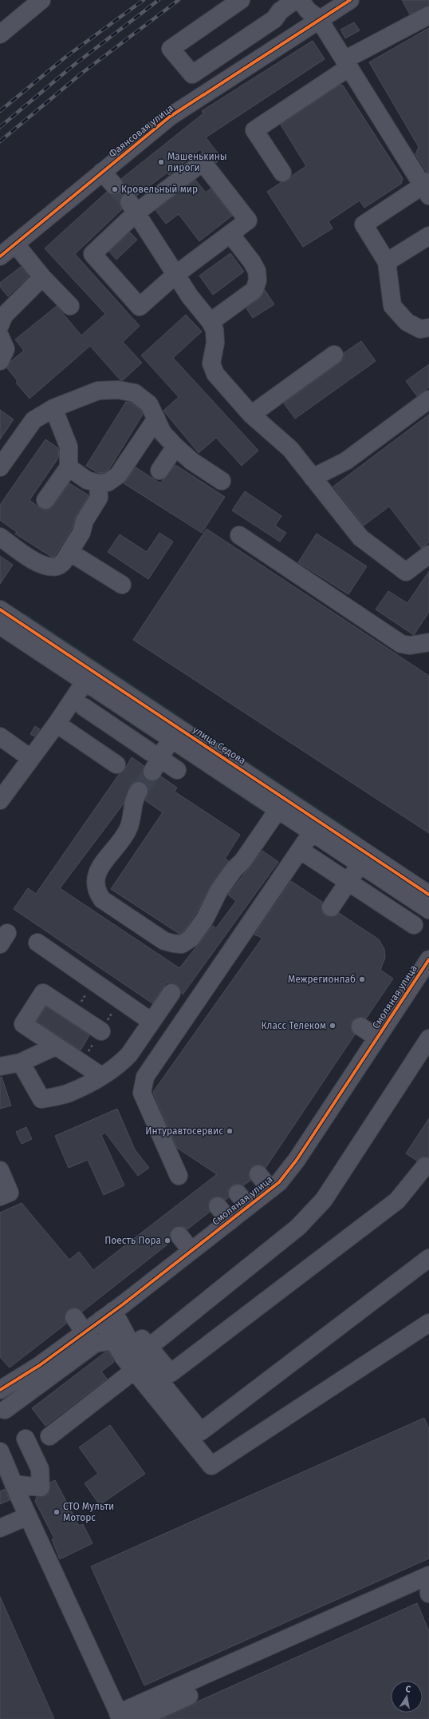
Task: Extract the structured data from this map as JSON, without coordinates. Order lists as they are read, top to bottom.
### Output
{
  "streets": {
    "street": ["Фаянсовая улица", "улица Седова", "Смоляная улица"]
  },
  "places": [
    "Машенькины пироги",
    "Кровельный мир",
    "Межрегионлаб",
    "Класс Телеком",
    "Интуравтосервис",
    "Поесть Пора",
    "СТО Мульти Моторс"
  ],
  "north": "top"
}
